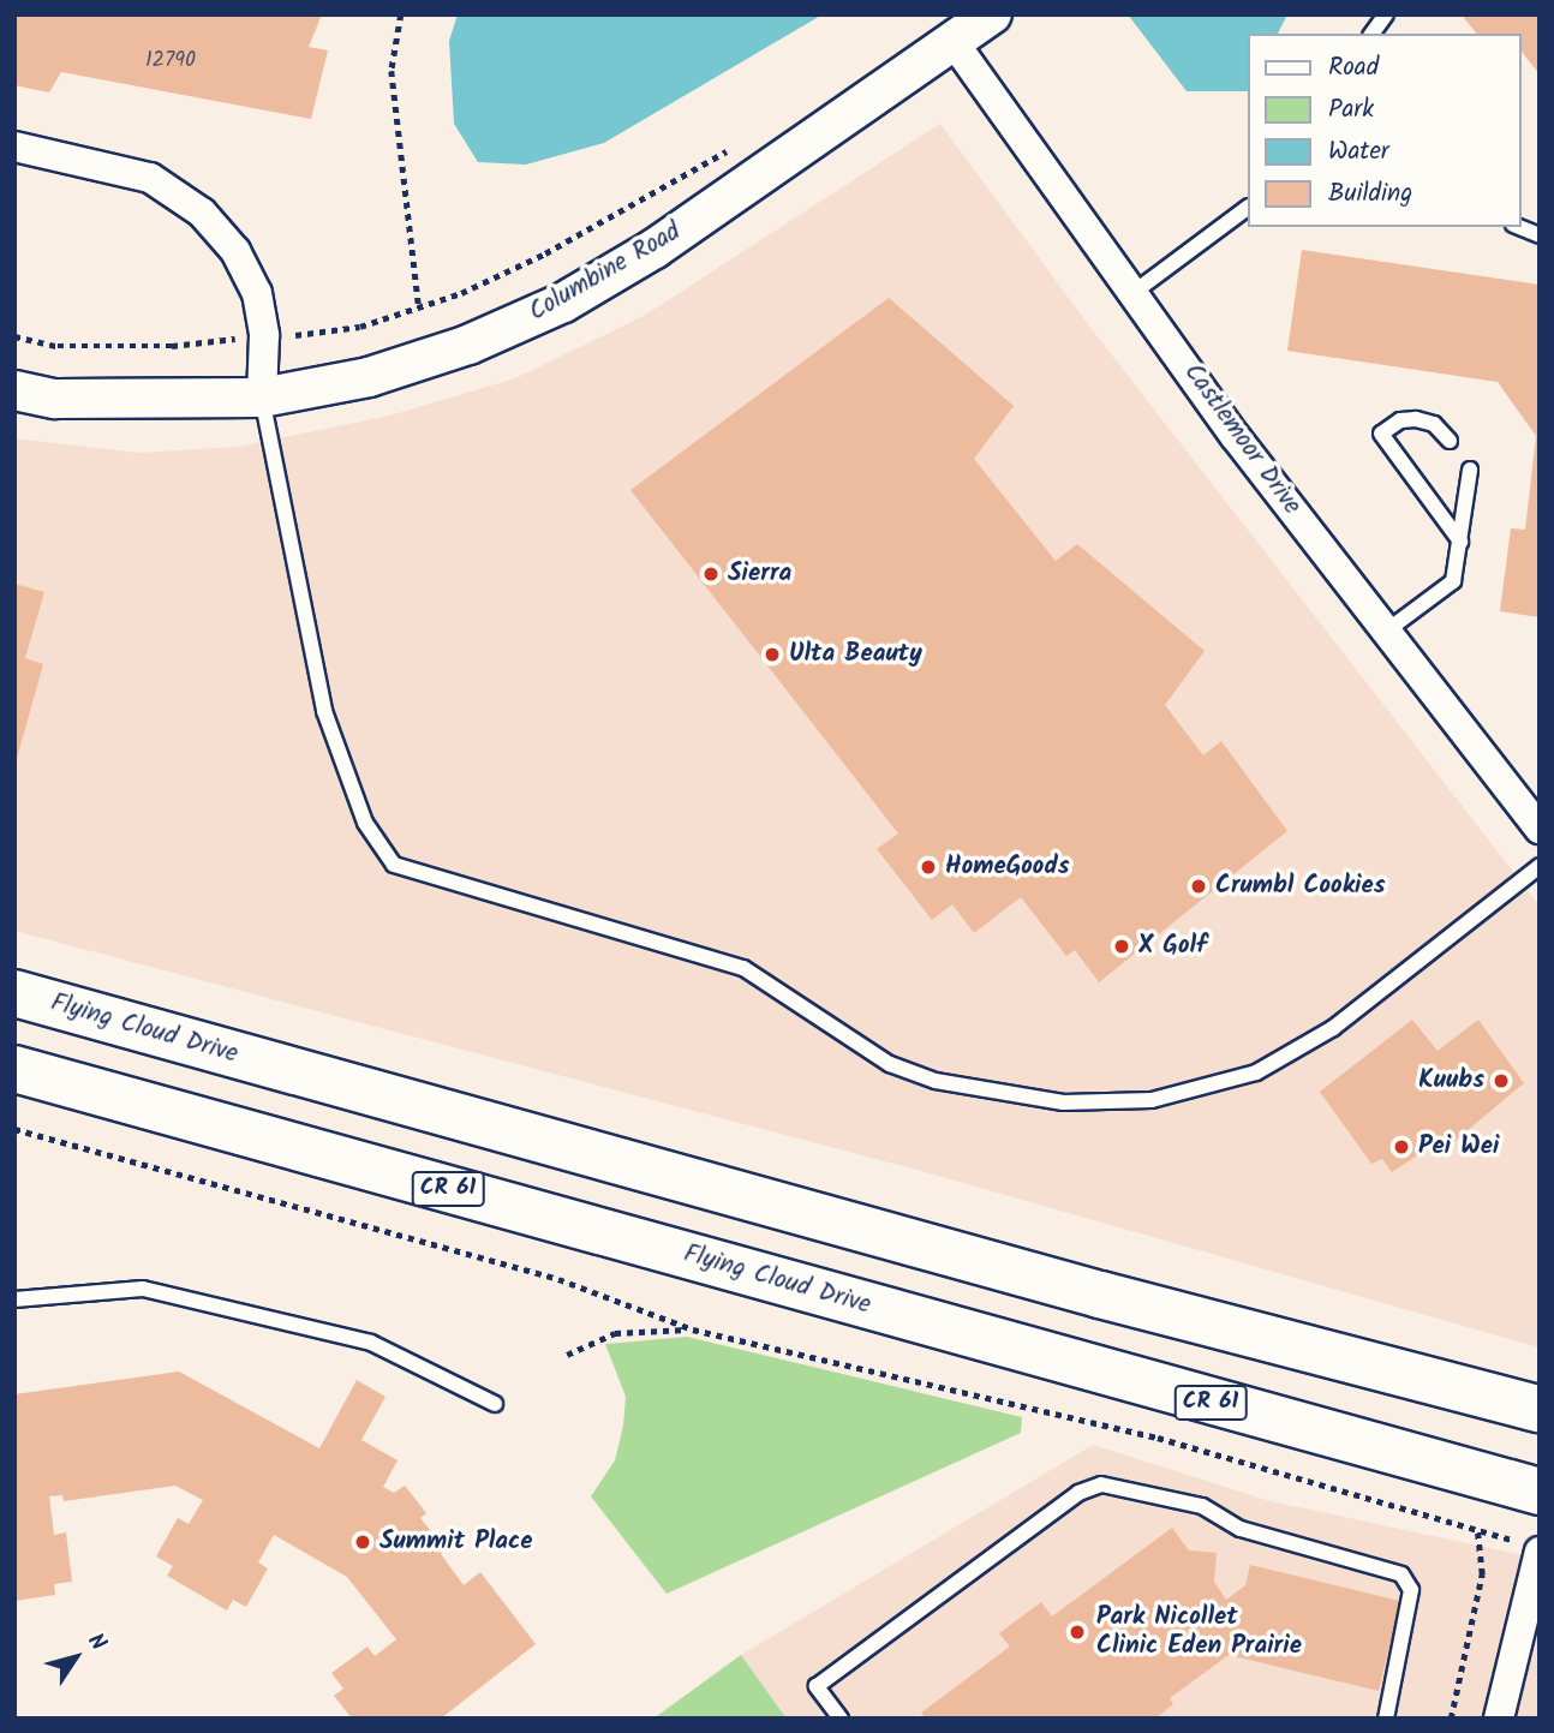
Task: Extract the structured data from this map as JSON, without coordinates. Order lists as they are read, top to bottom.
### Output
{
  "streets": {
    "main road": ["Flying Cloud Drive", "CR 61"],
    "street": ["Columbine Road", "Castlemoor Drive"]
  },
  "crossings": [
    ["Columbine Road", "Castlemoor Drive"]
  ],
  "places": [
    "Sierra",
    "Ulta Beauty",
    "HomeGoods",
    "Crumbl Cookies",
    "X Golf",
    "Kuubs",
    "Pei Wei",
    "Summit Place",
    "Park Nicollet Clinic Eden Prairie"
  ],
  "house_numbers": ["12790"],
  "legend": [
    "Road",
    "Park",
    "Water",
    "Building"
  ],
  "north": "top right"
}
